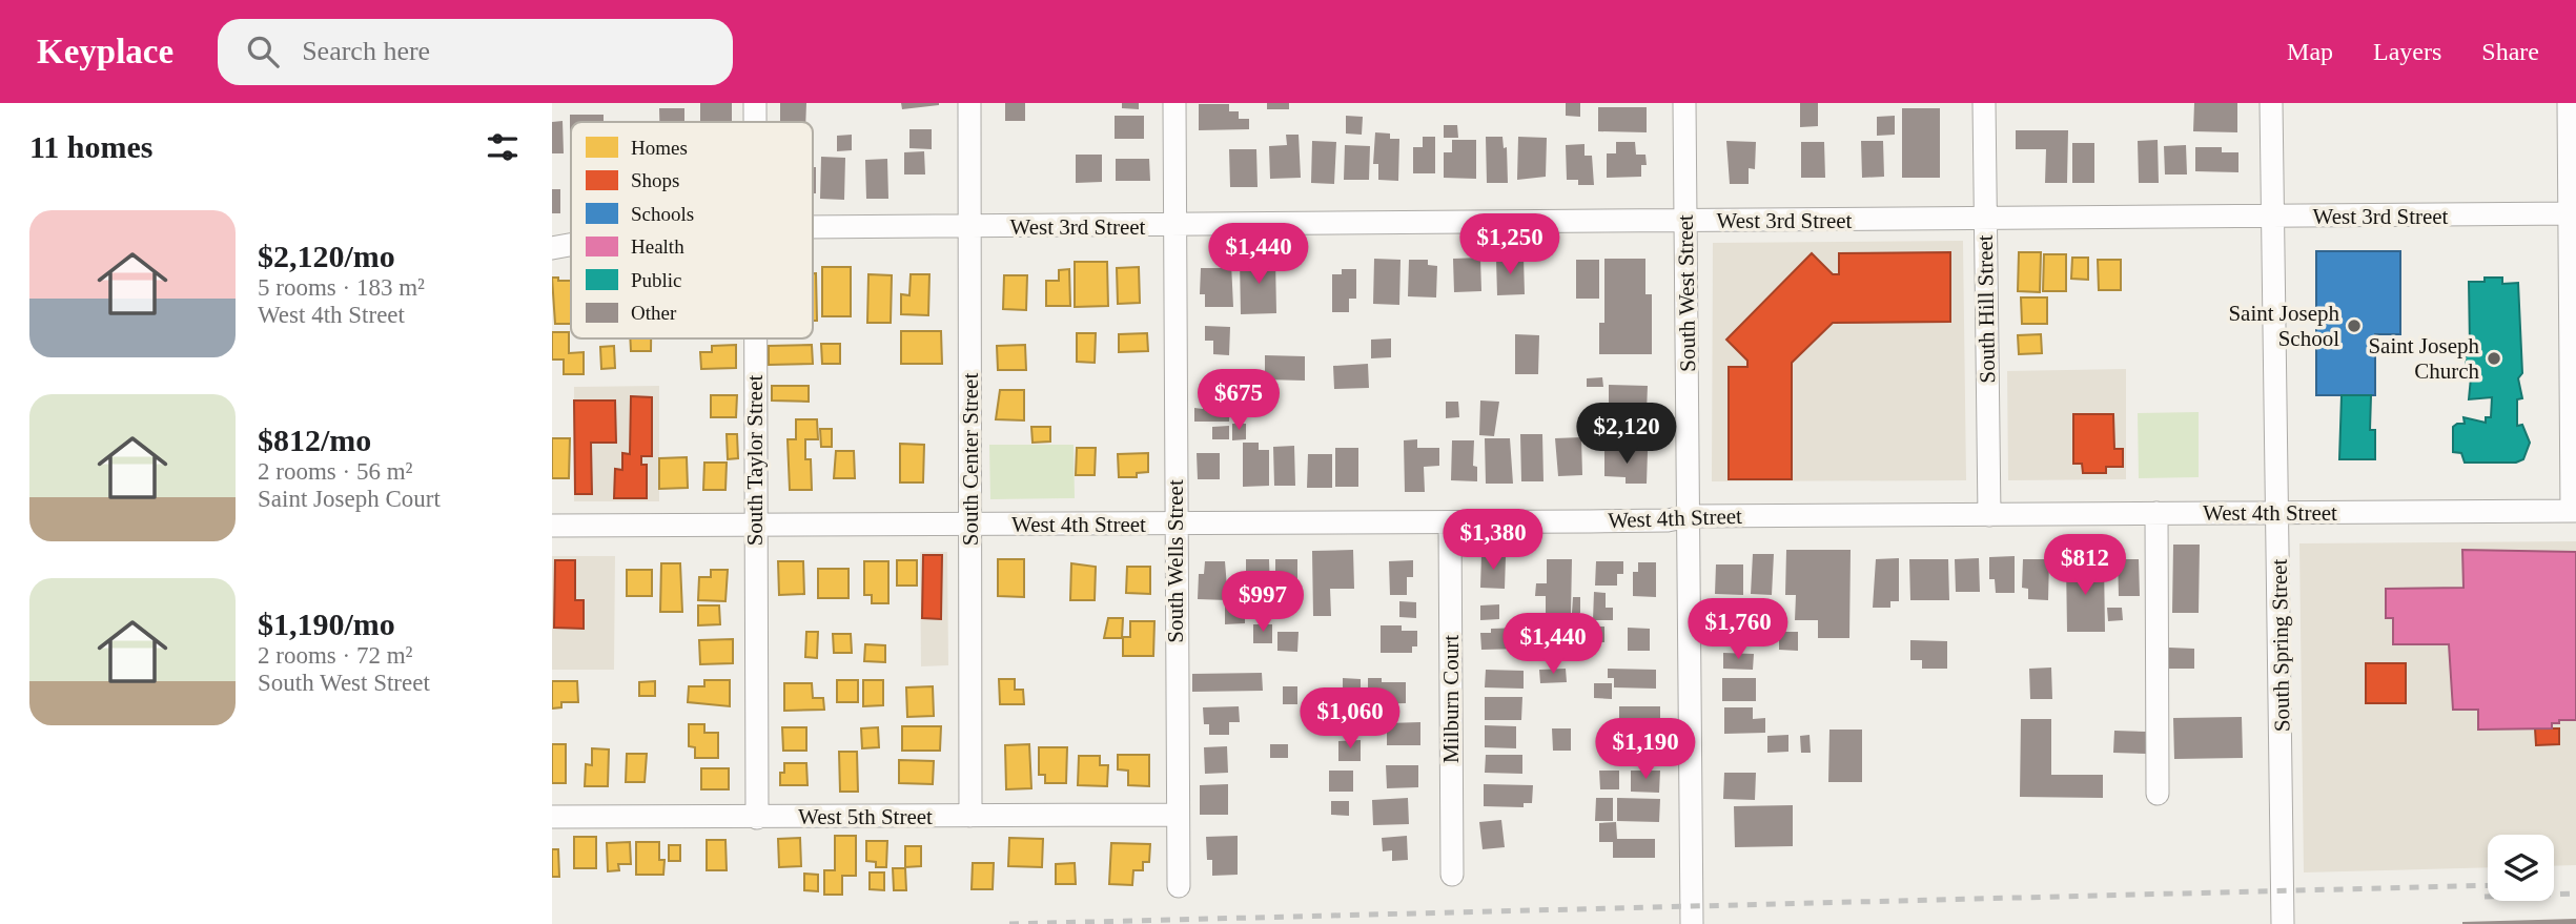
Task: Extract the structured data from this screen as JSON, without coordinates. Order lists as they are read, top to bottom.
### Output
{
  "streets": {
    "street": [
      "West 3rd Street",
      "South West Street",
      "South Hill Street",
      "South Center Street",
      "South Taylor Street",
      "West 4th Street",
      "South Wells Street",
      "South Spring Street",
      "Milburn Court",
      "West 5th Street"
    ]
  },
  "crossings": [
    ["West 3rd Street", "South West Street"],
    ["West 3rd Street", "South Hill Street"],
    ["West 3rd Street", "South Center Street"],
    ["West 3rd Street", "South Wells Street"],
    ["West 3rd Street", "South Spring Street"],
    ["South West Street", "West 4th Street"],
    ["South Hill Street", "West 4th Street"],
    ["South Center Street", "West 4th Street"],
    ["South Center Street", "West 5th Street"],
    ["South Taylor Street", "West 4th Street"],
    ["South Taylor Street", "West 5th Street"],
    ["West 4th Street", "South Wells Street"],
    ["West 4th Street", "South Spring Street"],
    ["West 4th Street", "Milburn Court"],
    ["South Wells Street", "West 5th Street"]
  ],
  "places": ["Saint Joseph School", "Saint Joseph Church"],
  "legend": [
    "Homes",
    "Shops",
    "Schools",
    "Health",
    "Public",
    "Other"
  ],
  "page": {
    "header": "Keyplace",
    "search": "Search here",
    "nav": ["Map", "Layers", "Share"],
    "heading": "11 homes",
    "list": [
      {
        "name": "$2,120/mo",
        "note": "5 rooms · 183 m² · West 4th Street"
      },
      {
        "name": "$812/mo",
        "note": "2 rooms · 56 m² · Saint Joseph Court"
      },
      {
        "name": "$1,190/mo",
        "note": "2 rooms · 72 m² · South West Street"
      }
    ],
    "price": [
      "$1,250",
      "$1,440",
      "$675",
      "$2,120",
      "$1,380",
      "$812",
      "$997",
      "$1,760",
      "$1,440",
      "$1,060",
      "$1,190"
    ]
  }
}
